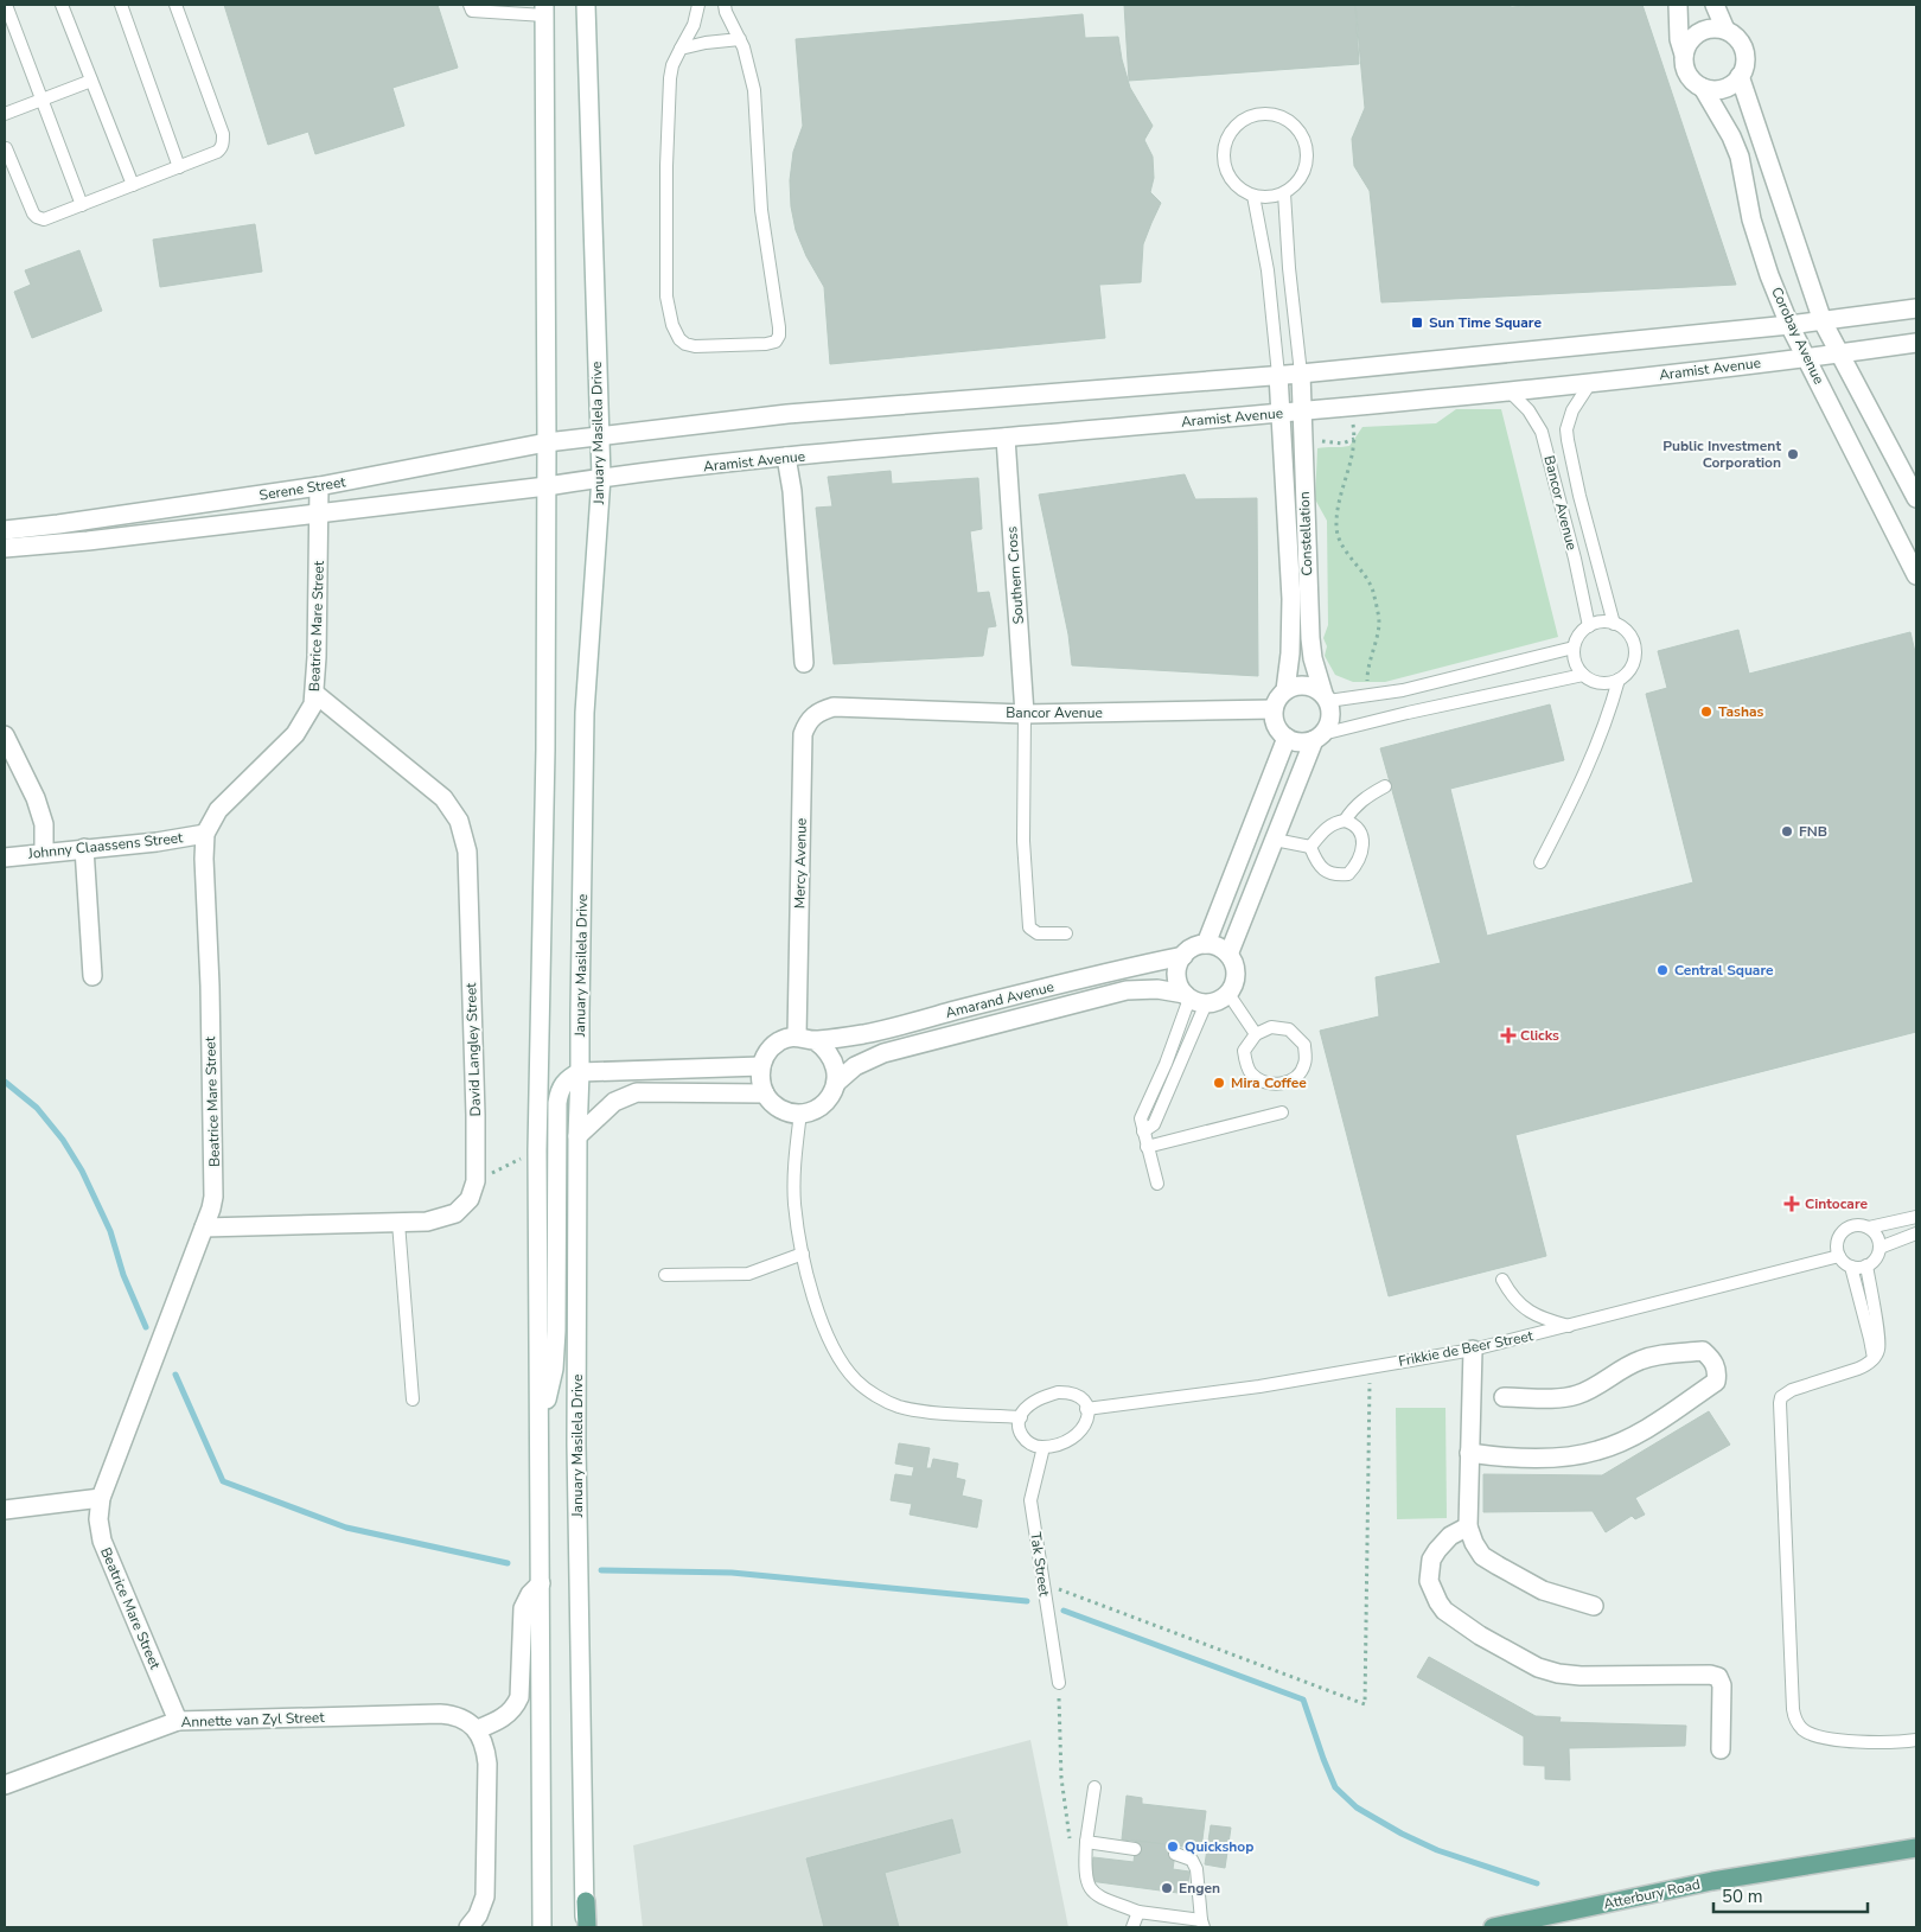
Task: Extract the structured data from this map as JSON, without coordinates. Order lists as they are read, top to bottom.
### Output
{
  "streets": {
    "main road": ["Atterbury Road"],
    "street": [
      "Corobay Avenue",
      "Aramist Avenue",
      "January Masilela Drive",
      "Serene Street",
      "Bancor Avenue",
      "Constellation",
      "Southern Cross",
      "Beatrice Mare Street",
      "Johnny Claassens Street",
      "Mercy Avenue",
      "Amarand Avenue",
      "David Langley Street",
      "Annette van Zyl Street"
    ],
    "lane": ["Frikkie de Beer Street", "Tak Street"]
  },
  "crossings": [
    ["Corobay Avenue", "Aramist Avenue"],
    ["Aramist Avenue", "January Masilela Drive"],
    ["Aramist Avenue", "Serene Street"],
    ["Aramist Avenue", "Bancor Avenue"],
    ["Aramist Avenue", "Constellation"],
    ["Aramist Avenue", "Southern Cross"],
    ["January Masilela Drive", "Serene Street"],
    ["Serene Street", "Beatrice Mare Street"],
    ["Bancor Avenue", "Constellation"],
    ["Bancor Avenue", "Southern Cross"],
    ["Bancor Avenue", "Mercy Avenue"],
    ["Beatrice Mare Street", "Johnny Claassens Street"],
    ["Beatrice Mare Street", "David Langley Street"],
    ["Beatrice Mare Street", "Annette van Zyl Street"],
    ["Mercy Avenue", "Amarand Avenue"],
    ["Frikkie de Beer Street", "Tak Street"]
  ],
  "places": {
    "transit": ["Sun Time Square"],
    "other": [
      "Public Investment Corporation",
      "Tashas",
      "FNB",
      "Central Square",
      "Mira Coffee",
      "Quickshop",
      "Engen"
    ],
    "health": ["Clicks", "Cintocare"]
  },
  "scale_bar": "50 m"
}
